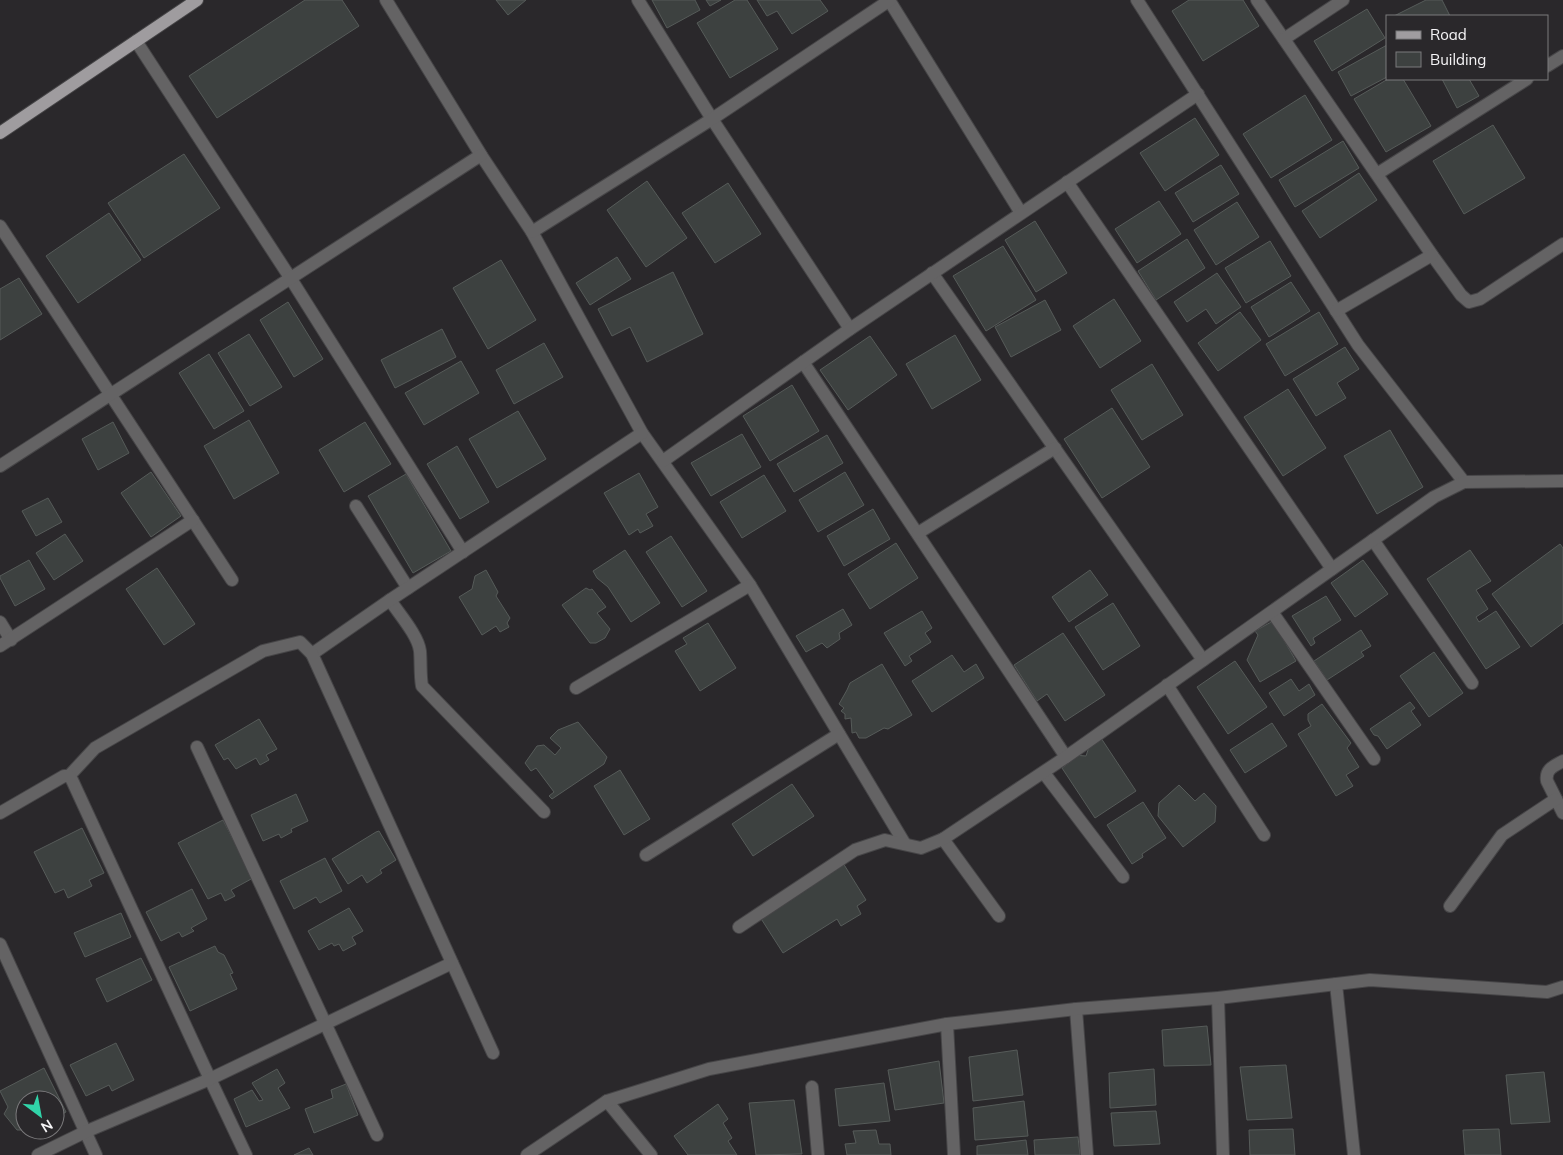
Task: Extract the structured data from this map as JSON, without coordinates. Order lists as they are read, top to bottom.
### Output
{
  "legend": ["Road", "Building"],
  "north": "bottom right"
}
